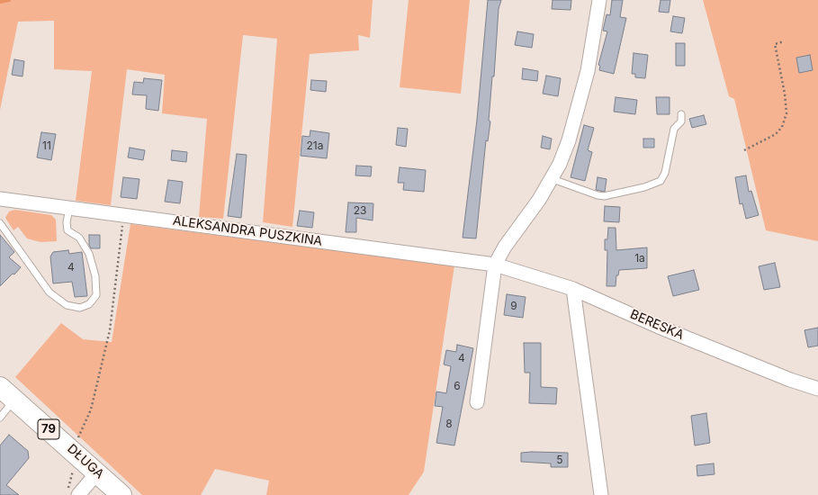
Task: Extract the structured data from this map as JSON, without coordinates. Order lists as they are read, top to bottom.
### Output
{
  "streets": {
    "main road": ["79", "DŁUGA"],
    "street": ["ALEKSANDRA PUSZKINA", "BERESKA"]
  },
  "crossings": [
    ["ALEKSANDRA PUSZKINA", "BERESKA"]
  ],
  "house_numbers": [
    "11",
    "21a",
    "23",
    "1a",
    "4",
    "9",
    "4",
    "6",
    "8",
    "5"
  ]
}
